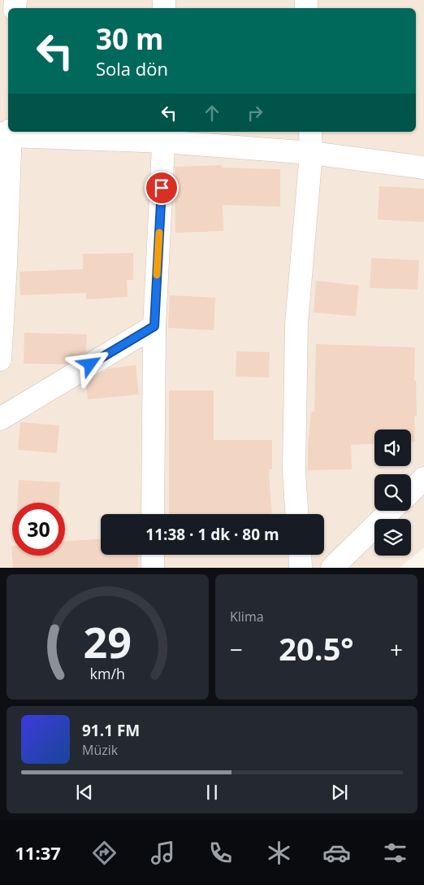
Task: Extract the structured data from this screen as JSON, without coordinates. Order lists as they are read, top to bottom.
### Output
{
  "page": {
    "turn": ["30 m", "Sola dön"],
    "limit": "30",
    "trip": "11:38 · 1 dk · 80 m",
    "tile": "Klima",
    "heat": ["−", "20.5°", "+"],
    "song": ["91.1 FM", "Müzik"],
    "tabs": "11:37",
    "gauge": ["29", "km/h"]
  }
}
